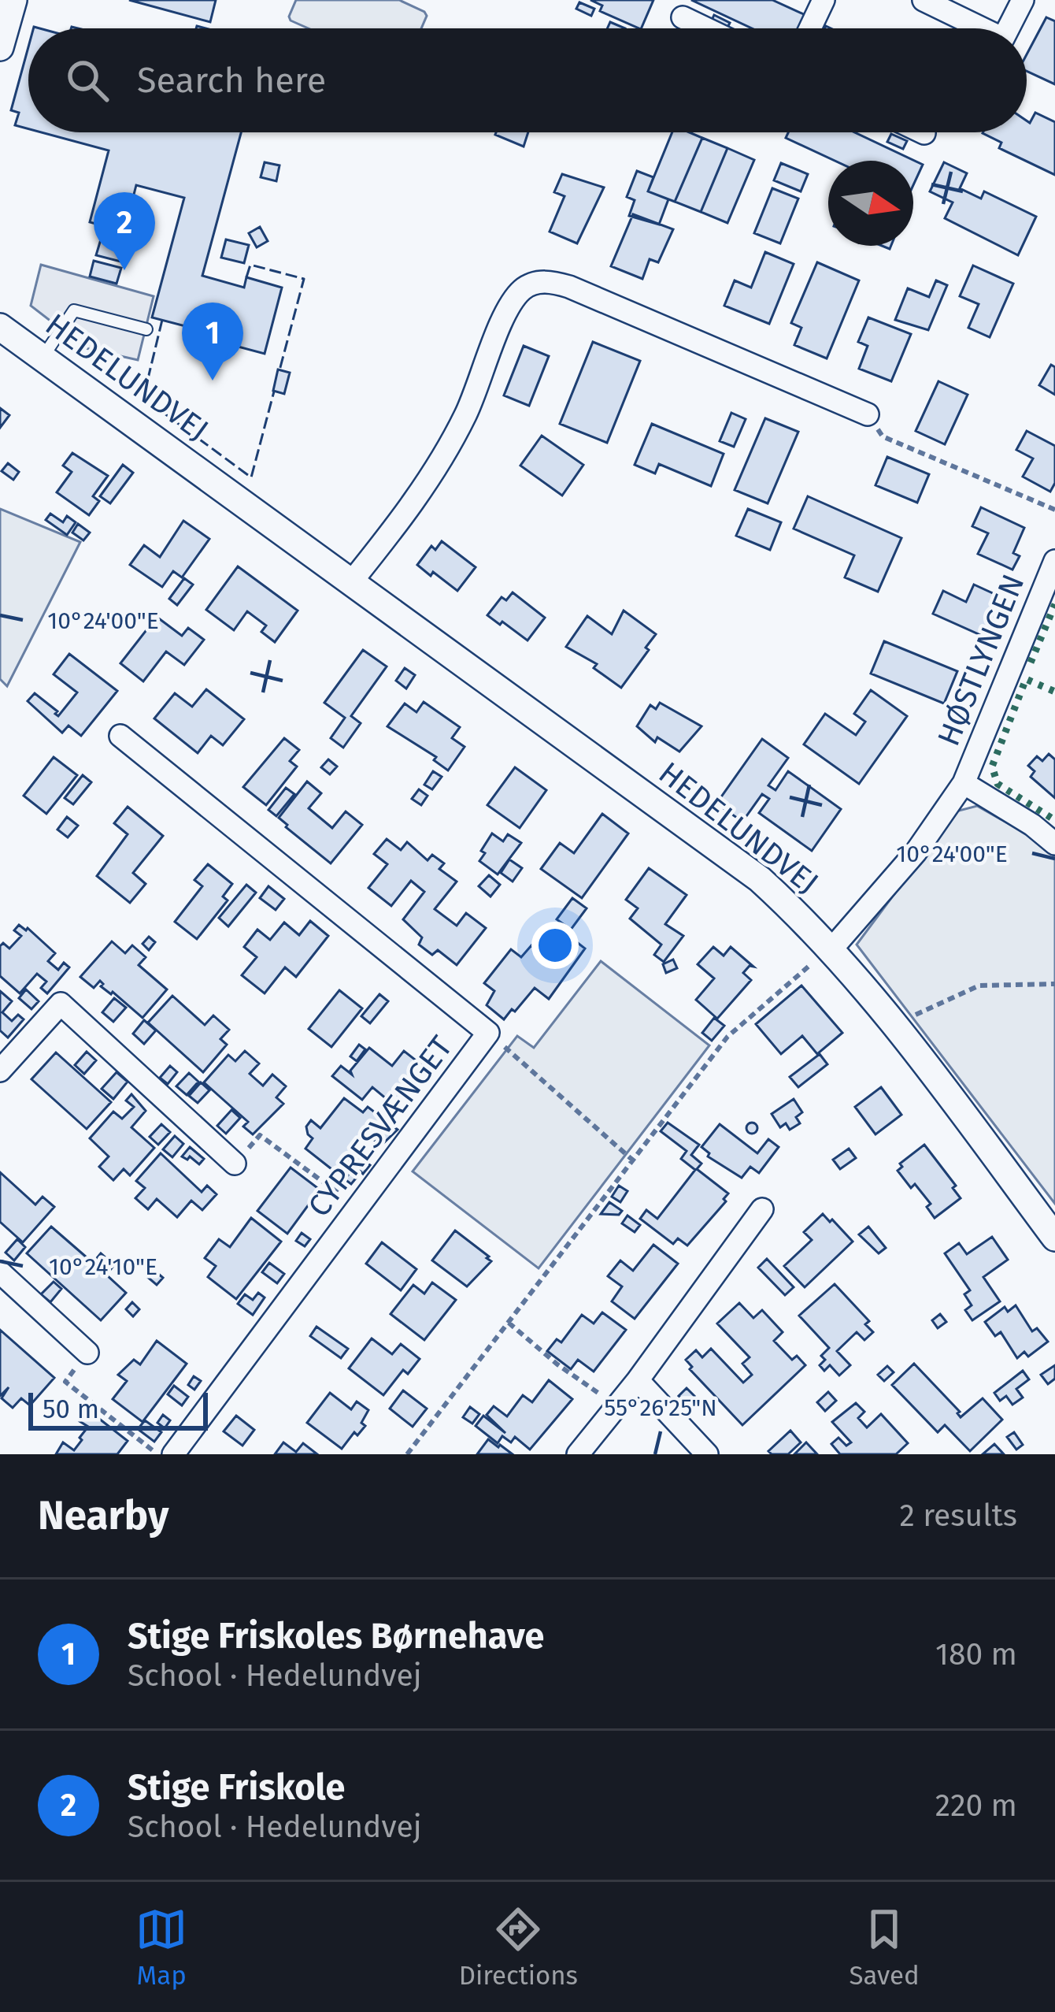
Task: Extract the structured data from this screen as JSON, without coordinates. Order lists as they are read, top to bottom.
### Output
{
  "streets": {
    "street": ["HEDELUNDVEJ", "HØSTLYNGEN", "CYPRESVÆNGET"]
  },
  "crossings": [
    ["HEDELUNDVEJ", "HØSTLYNGEN"]
  ],
  "scale_bar": "50 m",
  "north": "right",
  "page": {
    "search": "Search here",
    "pins": ["2", "1"],
    "scale": "50 m",
    "heading": ["Nearby", "2 results"],
    "list": [
      {
        "mark": "1",
        "name": "Stige Friskoles Børnehave",
        "note": "School · Hedelundvej",
        "value": "180 m"
      },
      {
        "mark": "2",
        "name": "Stige Friskole",
        "note": "School · Hedelundvej",
        "value": "220 m"
      }
    ],
    "nav": ["Map", "Directions", "Saved"]
  },
  "coordinates": ["10°24'00\"E", "10°24'10\"E", "55°26'25\"N"]
}
